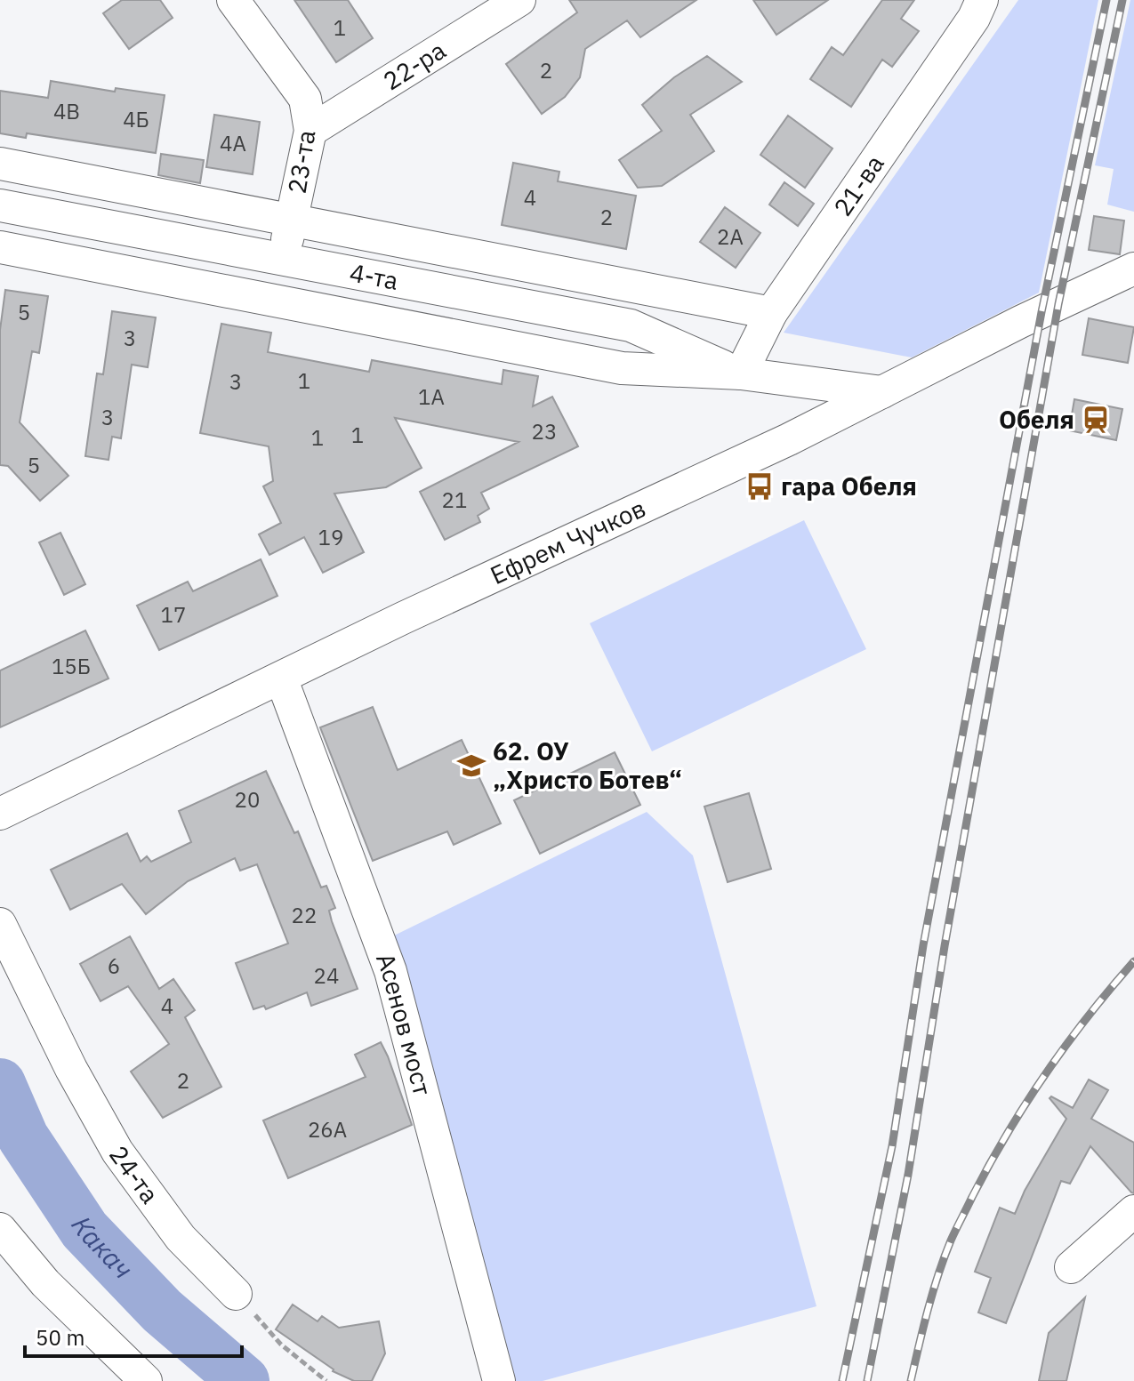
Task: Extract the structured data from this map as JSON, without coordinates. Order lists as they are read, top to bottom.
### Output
{
  "streets": {
    "street": [
      "22-ра",
      "23-та",
      "21-ва",
      "4-та",
      "Ефрем Чучков",
      "Асенов мост",
      "24-та"
    ]
  },
  "crossings": [
    ["22-ра", "23-та"],
    ["23-та", "4-та"],
    ["21-ва", "4-та"],
    ["4-та", "Ефрем Чучков"],
    ["Ефрем Чучков", "Асенов мост"]
  ],
  "water": ["Какач"],
  "places": {
    "station": ["Обеля"],
    "bus stop": ["гара Обеля"],
    "school or university": ["62. ОУ „Христо Ботев“"]
  },
  "house_numbers": [
    "1",
    "2",
    "4В",
    "4Б",
    "4А",
    "4",
    "2",
    "2А",
    "5",
    "3",
    "1",
    "3",
    "1А",
    "3",
    "23",
    "1",
    "1",
    "5",
    "21",
    "19",
    "17",
    "15Б",
    "20",
    "22",
    "6",
    "24",
    "4",
    "2",
    "26А"
  ],
  "scale_bar": "50 m"
}
